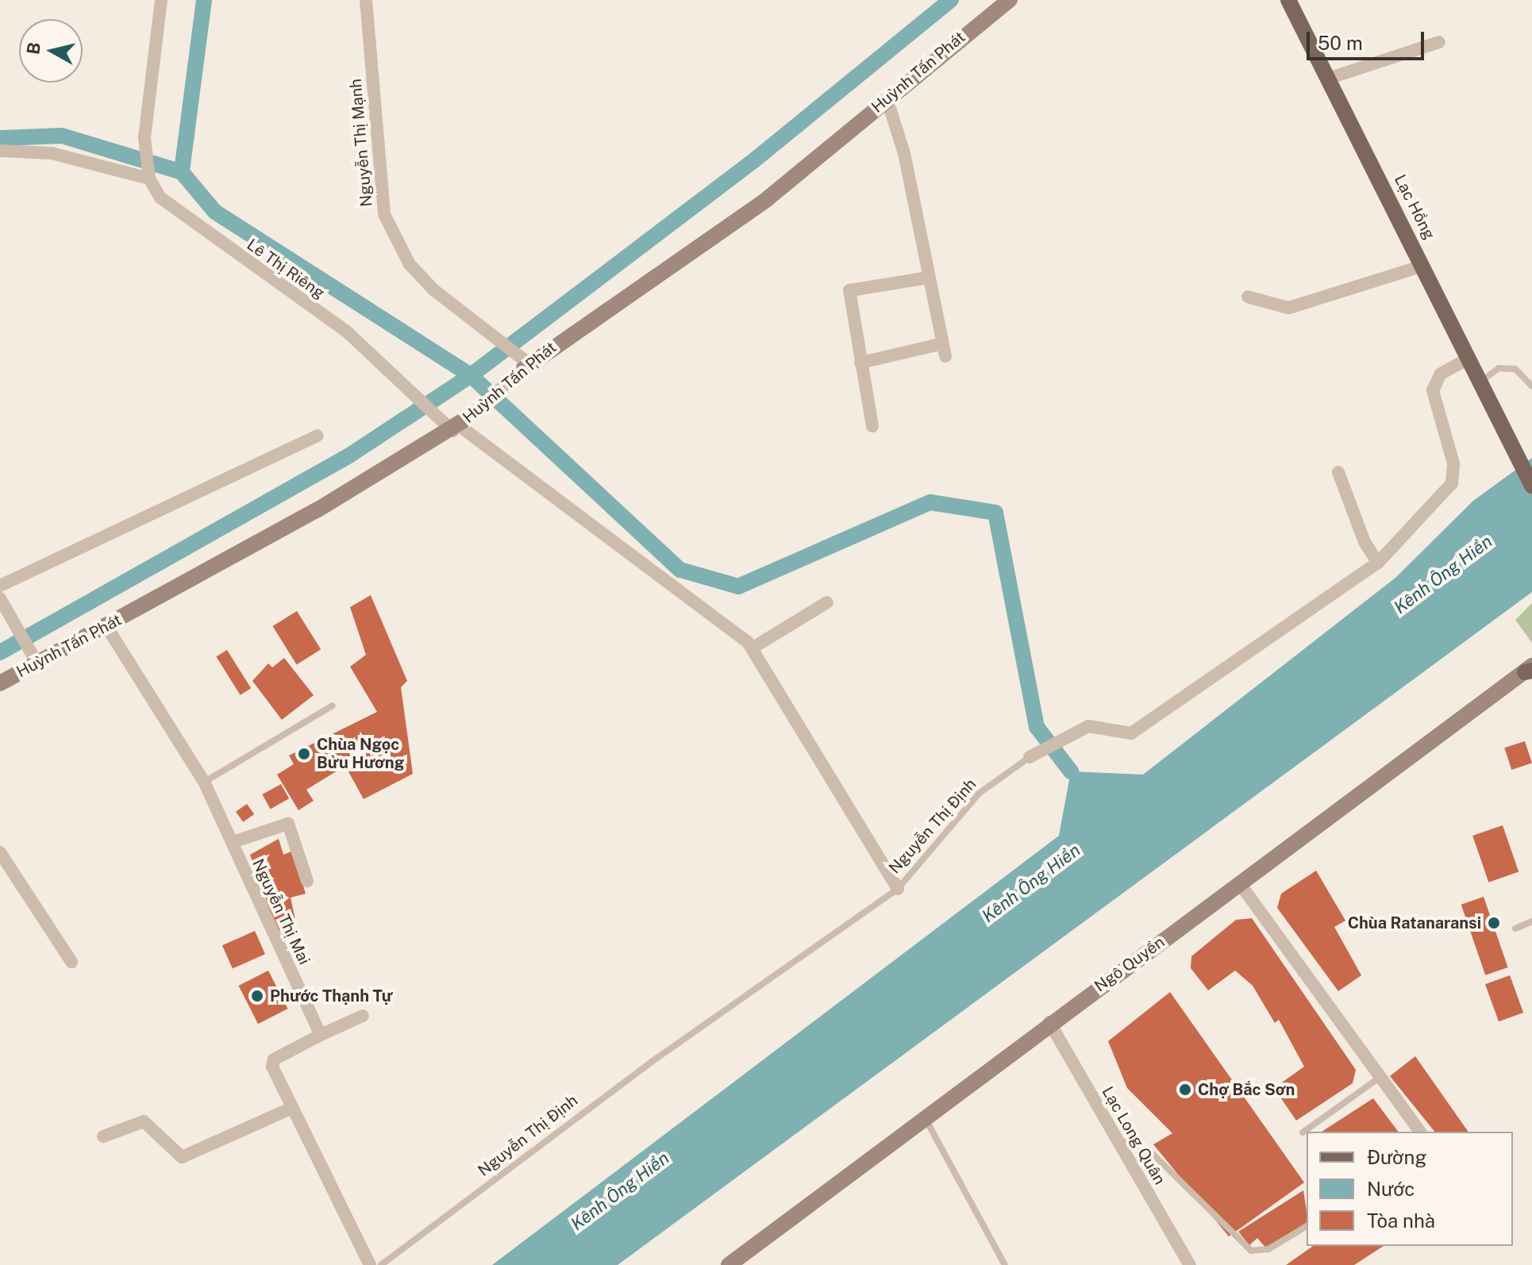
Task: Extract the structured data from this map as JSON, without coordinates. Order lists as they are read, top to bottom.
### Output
{
  "streets": {
    "main road": ["Lạc Hồng"],
    "street": [
      "Huỳnh Tấn Phát",
      "Nguyễn Thị Mạnh",
      "Lê Thị Riêng",
      "Nguyễn Thị Định",
      "Nguyễn Thị Mai",
      "Ngô Quyền",
      "Lạc Long Quân"
    ]
  },
  "crossings": [
    ["Huỳnh Tấn Phát", "Nguyễn Thị Mạnh"],
    ["Huỳnh Tấn Phát", "Lê Thị Riêng"],
    ["Huỳnh Tấn Phát", "Nguyễn Thị Mai"],
    ["Lạc Hồng", "Nguyễn Thị Định"],
    ["Lê Thị Riêng", "Nguyễn Thị Định"],
    ["Ngô Quyền", "Lạc Long Quân"]
  ],
  "water": ["Kênh Ông Hiển"],
  "places": [
    "Chùa Ngọc Bửu Hương",
    "Chùa Ratanaransi",
    "Phước Thạnh Tự",
    "Chợ Bắc Sơn"
  ],
  "legend": ["Đường", "Nước", "Tòa nhà"],
  "scale_bar": "50 m",
  "north": "left"
}
